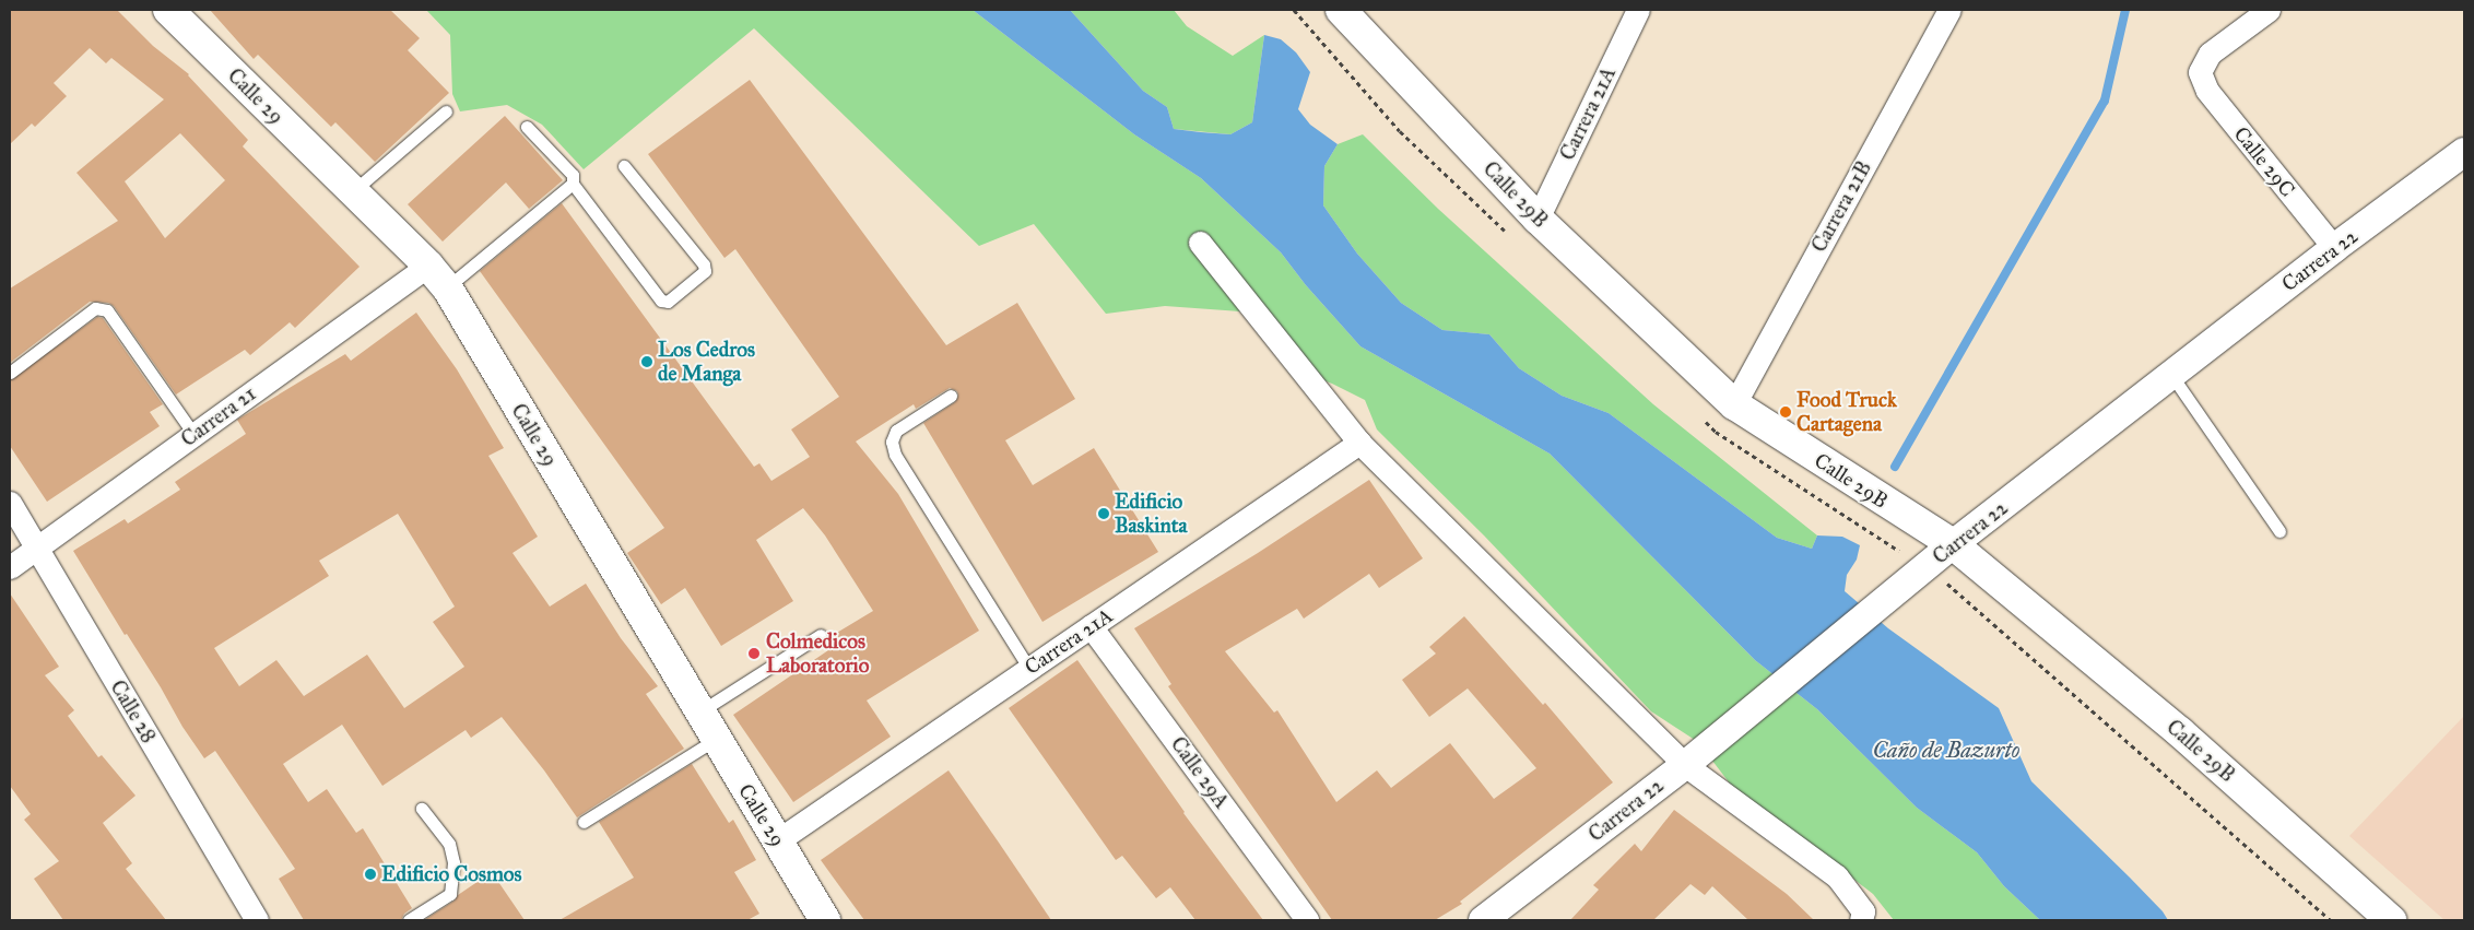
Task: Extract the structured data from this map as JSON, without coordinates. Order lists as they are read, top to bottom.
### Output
{
  "streets": {
    "main road": ["Calle 29", "Calle 29B"],
    "street": [
      "Carrera 21A",
      "Calle 29C",
      "Carrera 21B",
      "Carrera 22",
      "Carrera 21",
      "Calle 28",
      "Calle 29A"
    ]
  },
  "crossings": [
    ["Calle 29", "Carrera 21A"],
    ["Calle 29", "Carrera 21"],
    ["Carrera 21A", "Calle 29B"],
    ["Carrera 21A", "Calle 29A"],
    ["Calle 29C", "Carrera 22"],
    ["Calle 29B", "Carrera 21B"],
    ["Calle 29B", "Carrera 22"],
    ["Carrera 21", "Calle 28"]
  ],
  "water": ["Caño de Bazurto"],
  "places": [
    "Los Cedros de Manga",
    "Food Truck Cartagena",
    "Edificio Baskinta",
    "Colmedicos Laboratorio",
    "Edificio Cosmos"
  ]
}
